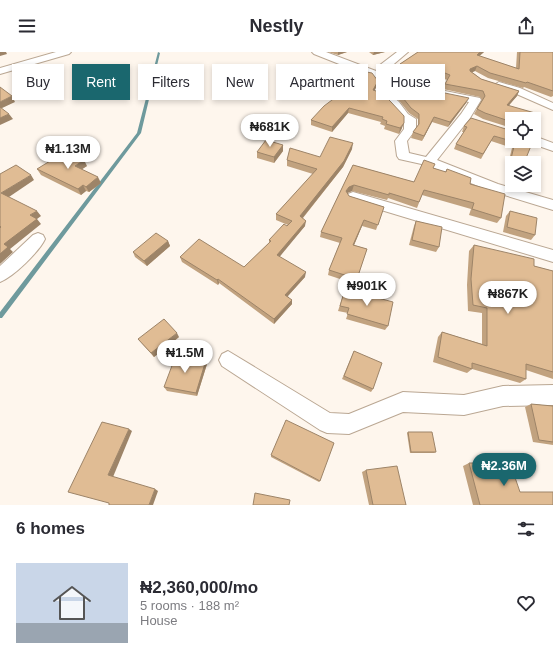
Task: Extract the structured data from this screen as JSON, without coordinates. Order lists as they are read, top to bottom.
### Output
{
  "page": {
    "header": "Nestly",
    "chip": [
      "Buy",
      "Rent",
      "Filters",
      "New",
      "Apartment",
      "House"
    ],
    "price": [
      "₦681K",
      "₦1.13M",
      "₦901K",
      "₦867K",
      "₦1.5M",
      "₦2.36M"
    ],
    "heading": "6 homes",
    "list": [
      {
        "name": "₦2,360,000/mo",
        "note": "5 rooms · 188 m² · House"
      }
    ]
  }
}
